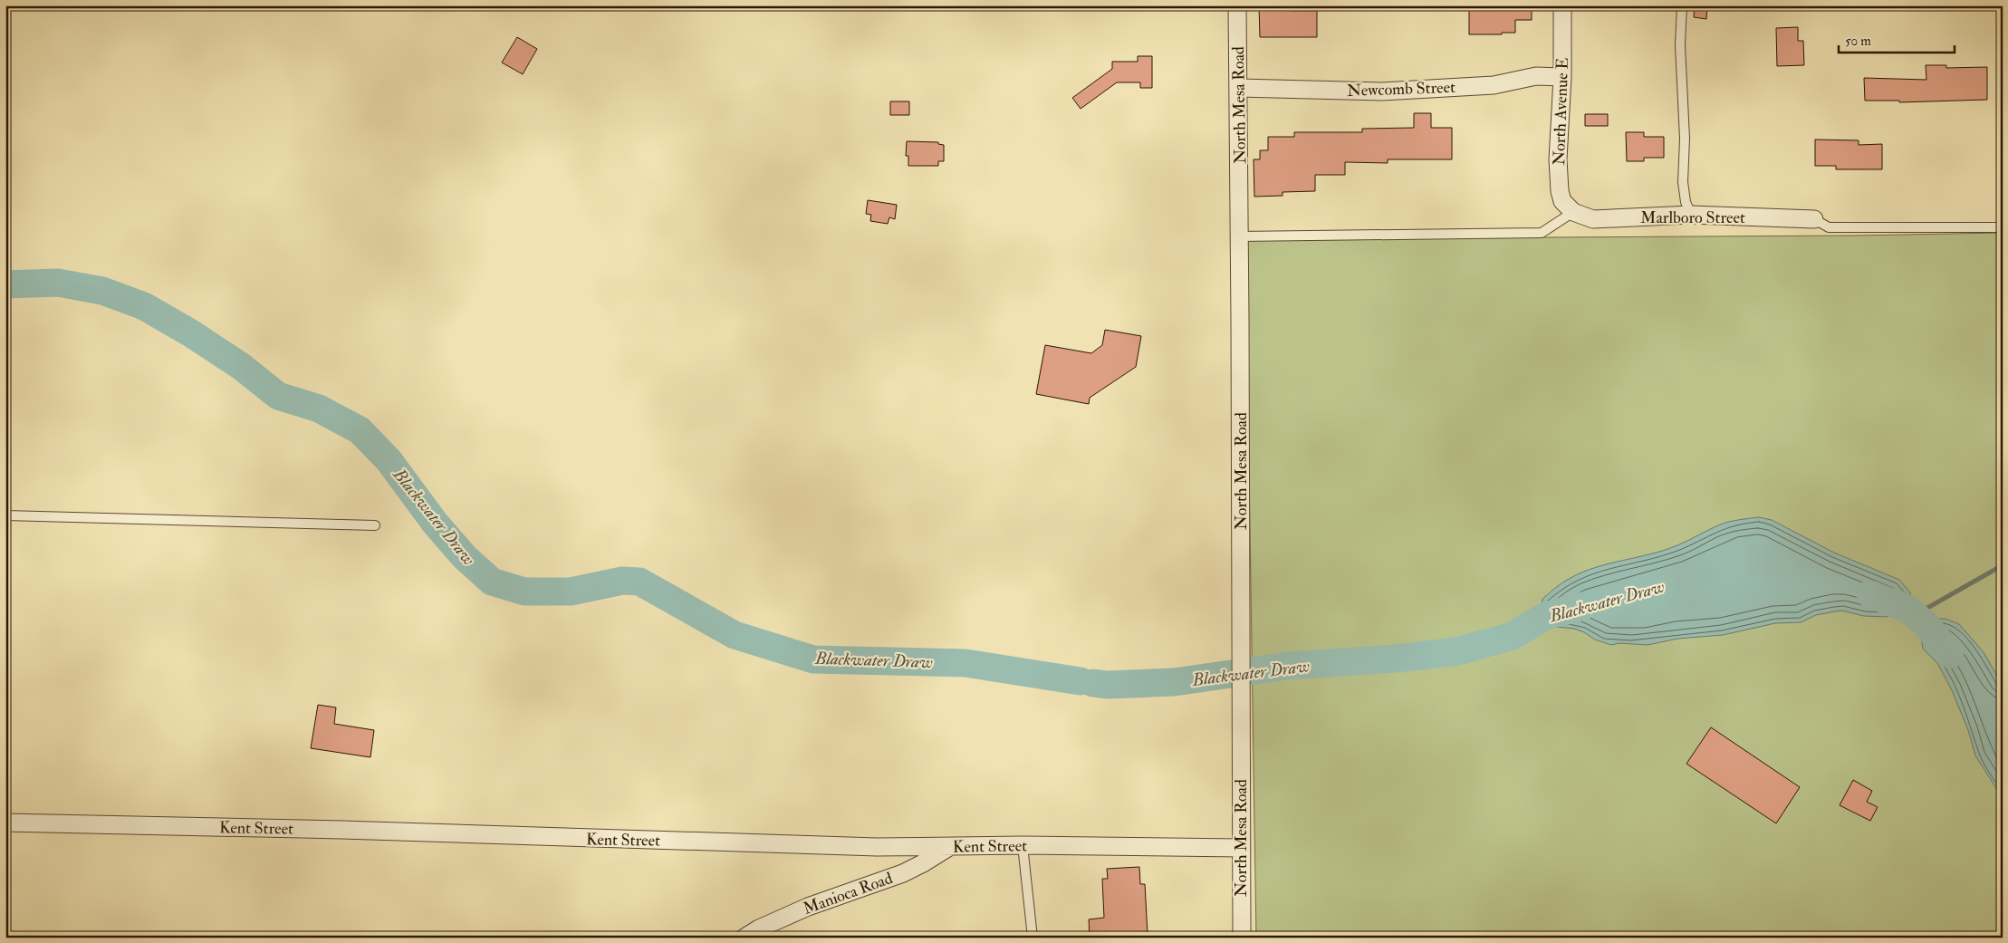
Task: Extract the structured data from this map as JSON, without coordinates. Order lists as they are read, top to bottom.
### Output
{
  "streets": {
    "street": [
      "Newcomb Street",
      "North Mesa Road",
      "North Avenue E",
      "Marlboro Street",
      "Kent Street",
      "Manioca Road"
    ]
  },
  "crossings": [
    ["Newcomb Street", "North Mesa Road"],
    ["Newcomb Street", "North Avenue E"],
    ["North Mesa Road", "Kent Street"],
    ["North Avenue E", "Marlboro Street"],
    ["Kent Street", "Manioca Road"]
  ],
  "water": ["Blackwater Draw"],
  "scale_bar": "50 m"
}
